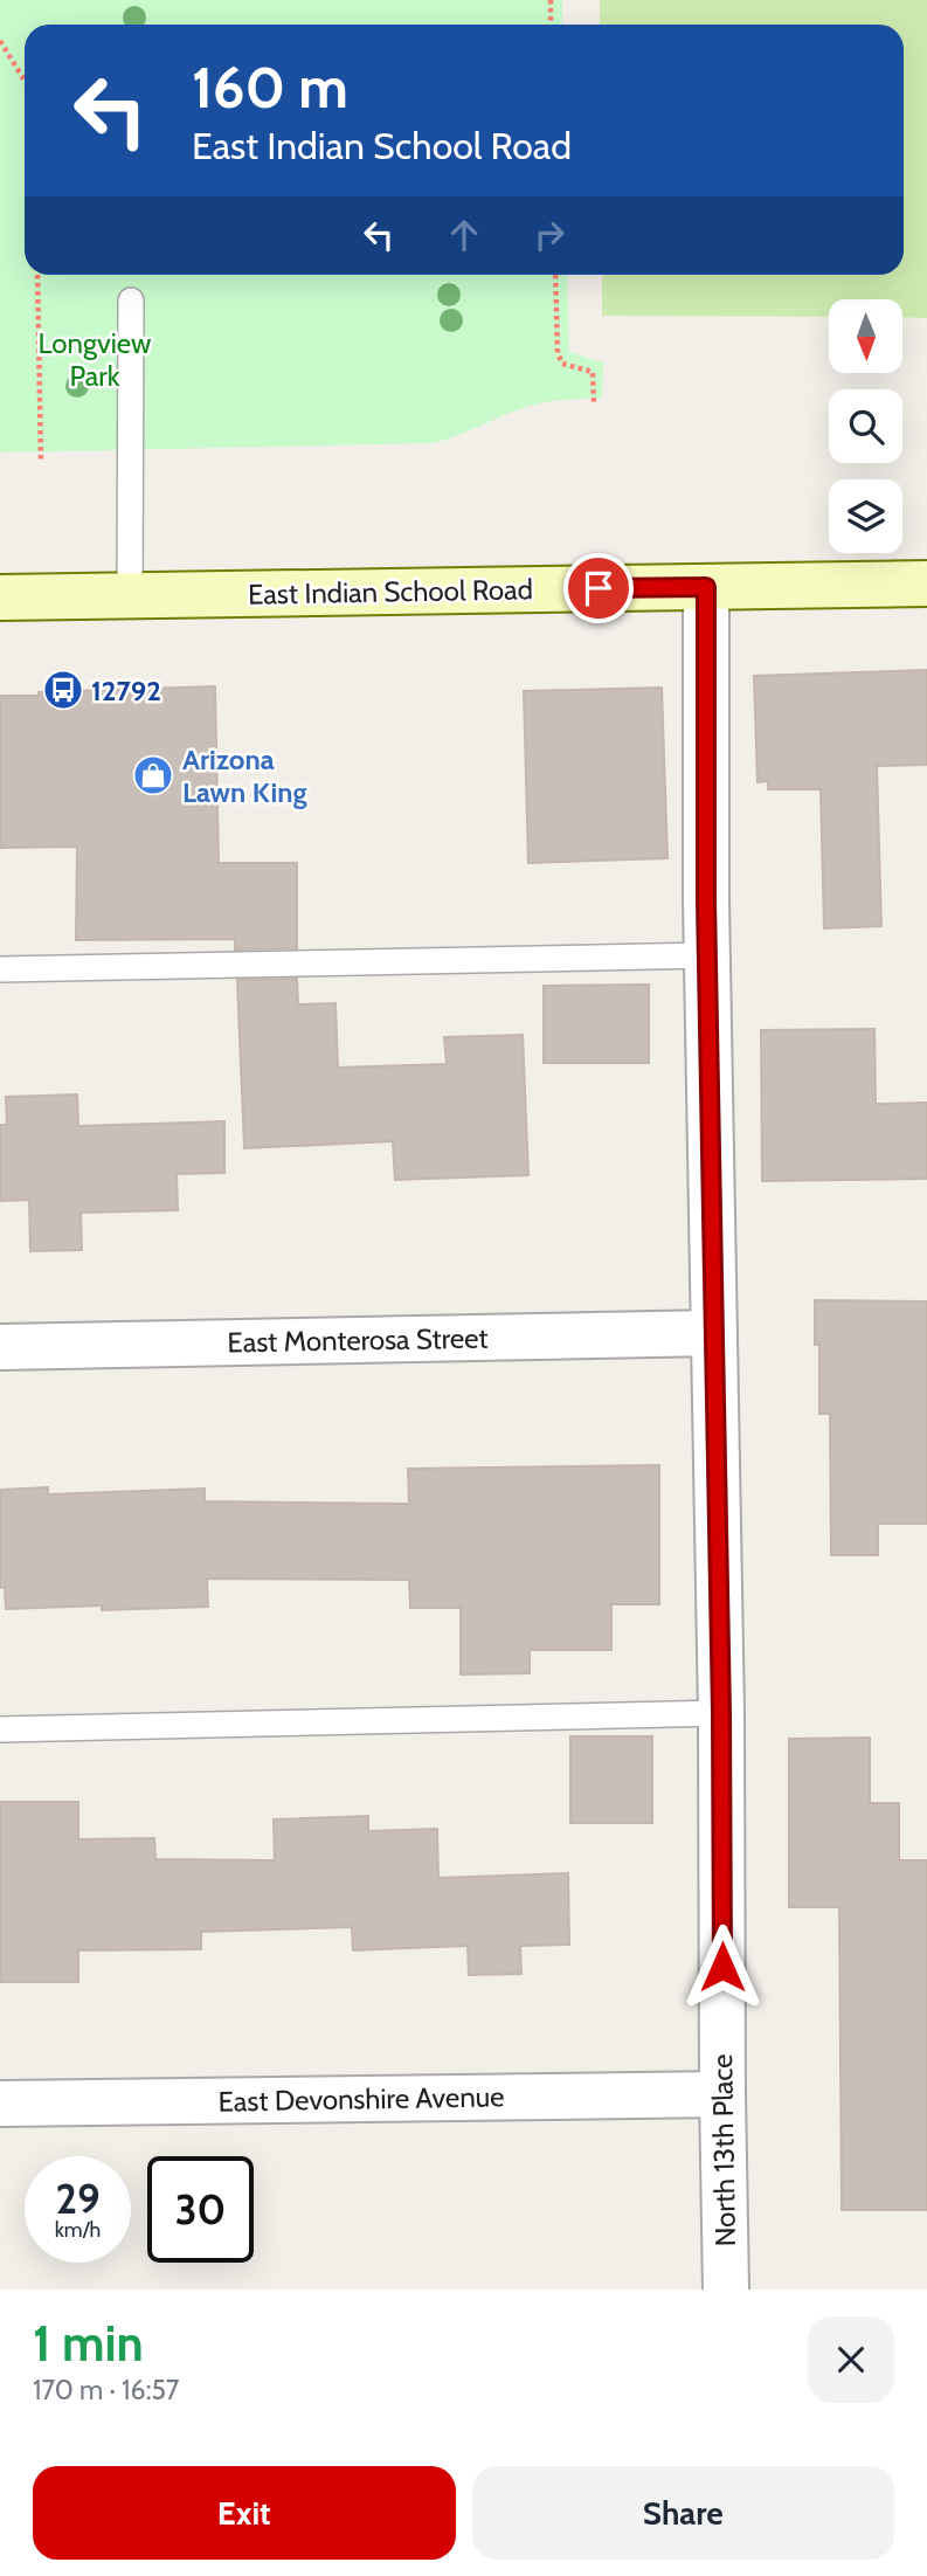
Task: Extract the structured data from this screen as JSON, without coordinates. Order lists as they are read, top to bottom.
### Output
{
  "streets": {
    "main road": ["East Indian School Road"],
    "street": ["East Monterosa Street", "East Devonshire Avenue", "North 13th Place"]
  },
  "crossings": [
    ["East Indian School Road", "North 13th Place"],
    ["East Monterosa Street", "North 13th Place"],
    ["East Devonshire Avenue", "North 13th Place"]
  ],
  "parks": ["Longview Park"],
  "places": {
    "bus stop": ["12792"],
    "shop": ["Arizona Lawn King"]
  },
  "north": "bottom",
  "page": {
    "turn": ["160 m", "East Indian School Road"],
    "speed": "29 km/h",
    "limit": "30",
    "heading": ["1 min", "170 m · 16:57"],
    "buttons": ["Exit", "Share"]
  }
}
